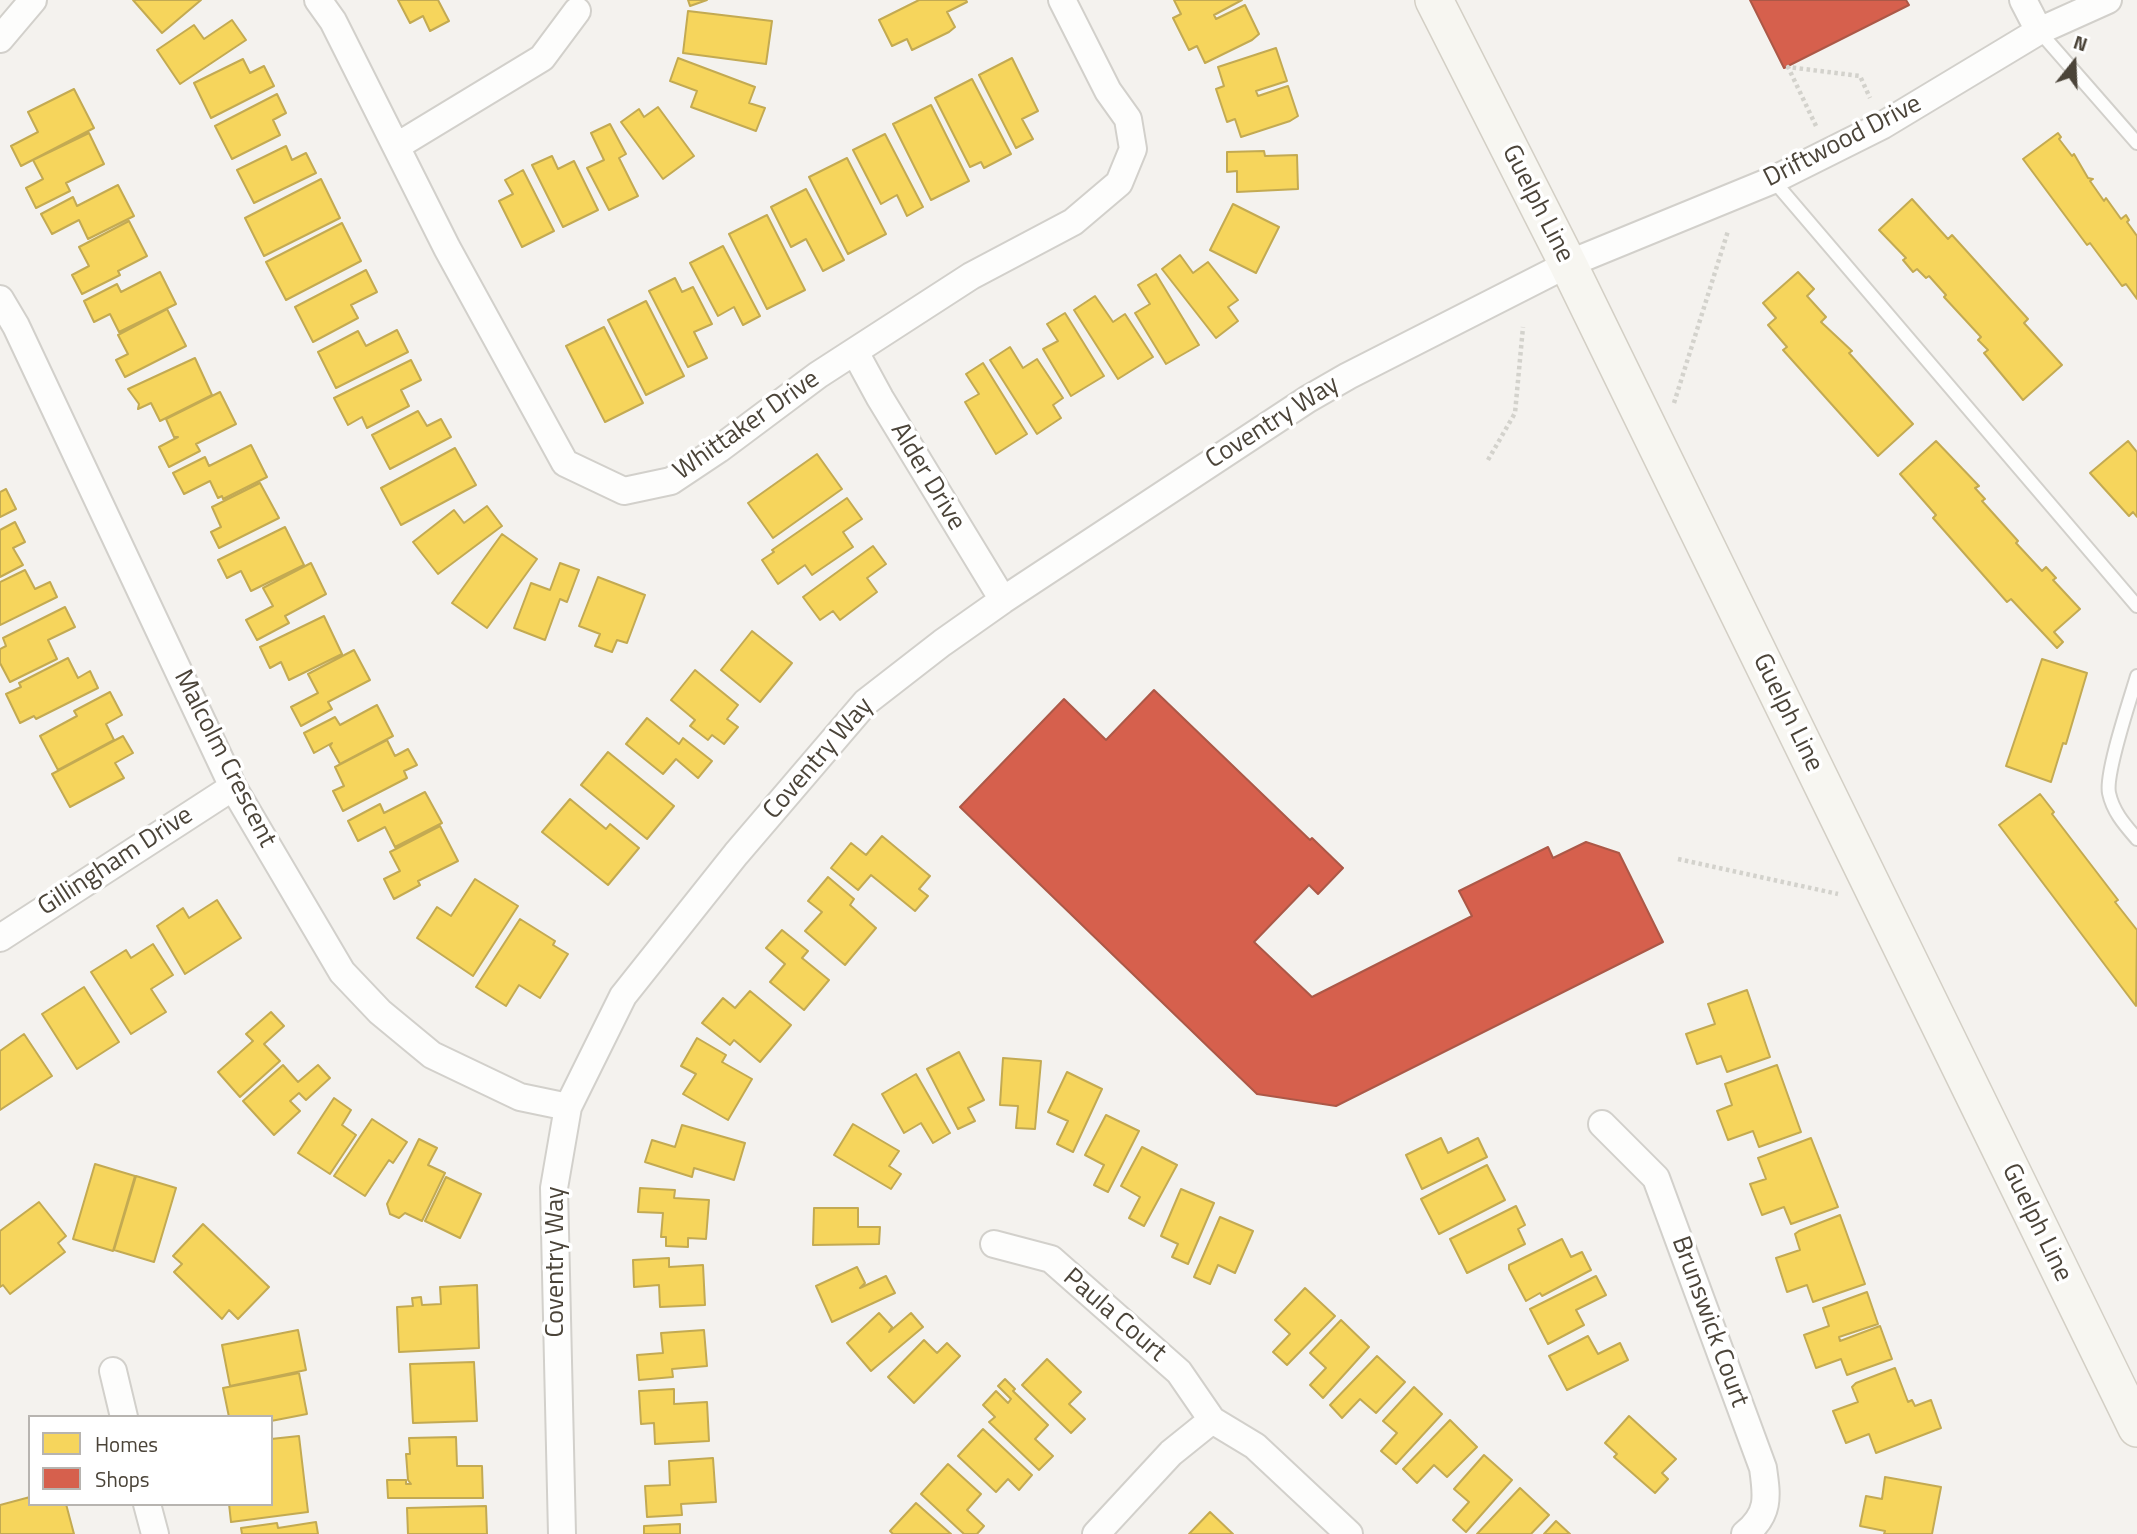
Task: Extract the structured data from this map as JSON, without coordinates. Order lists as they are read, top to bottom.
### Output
{
  "streets": {
    "main road": ["Guelph Line"],
    "street": [
      "Driftwood Drive",
      "Coventry Way",
      "Whittaker Drive",
      "Alder Drive",
      "Malcolm Crescent",
      "Gillingham Drive",
      "Paula Court",
      "Brunswick Court"
    ]
  },
  "crossings": [
    ["Driftwood Drive", "Guelph Line"],
    ["Driftwood Drive", "Coventry Way"],
    ["Guelph Line", "Coventry Way"],
    ["Coventry Way", "Alder Drive"],
    ["Coventry Way", "Malcolm Crescent"],
    ["Whittaker Drive", "Alder Drive"],
    ["Malcolm Crescent", "Gillingham Drive"]
  ],
  "legend": ["Homes", "Shops"],
  "north": "top"
}
